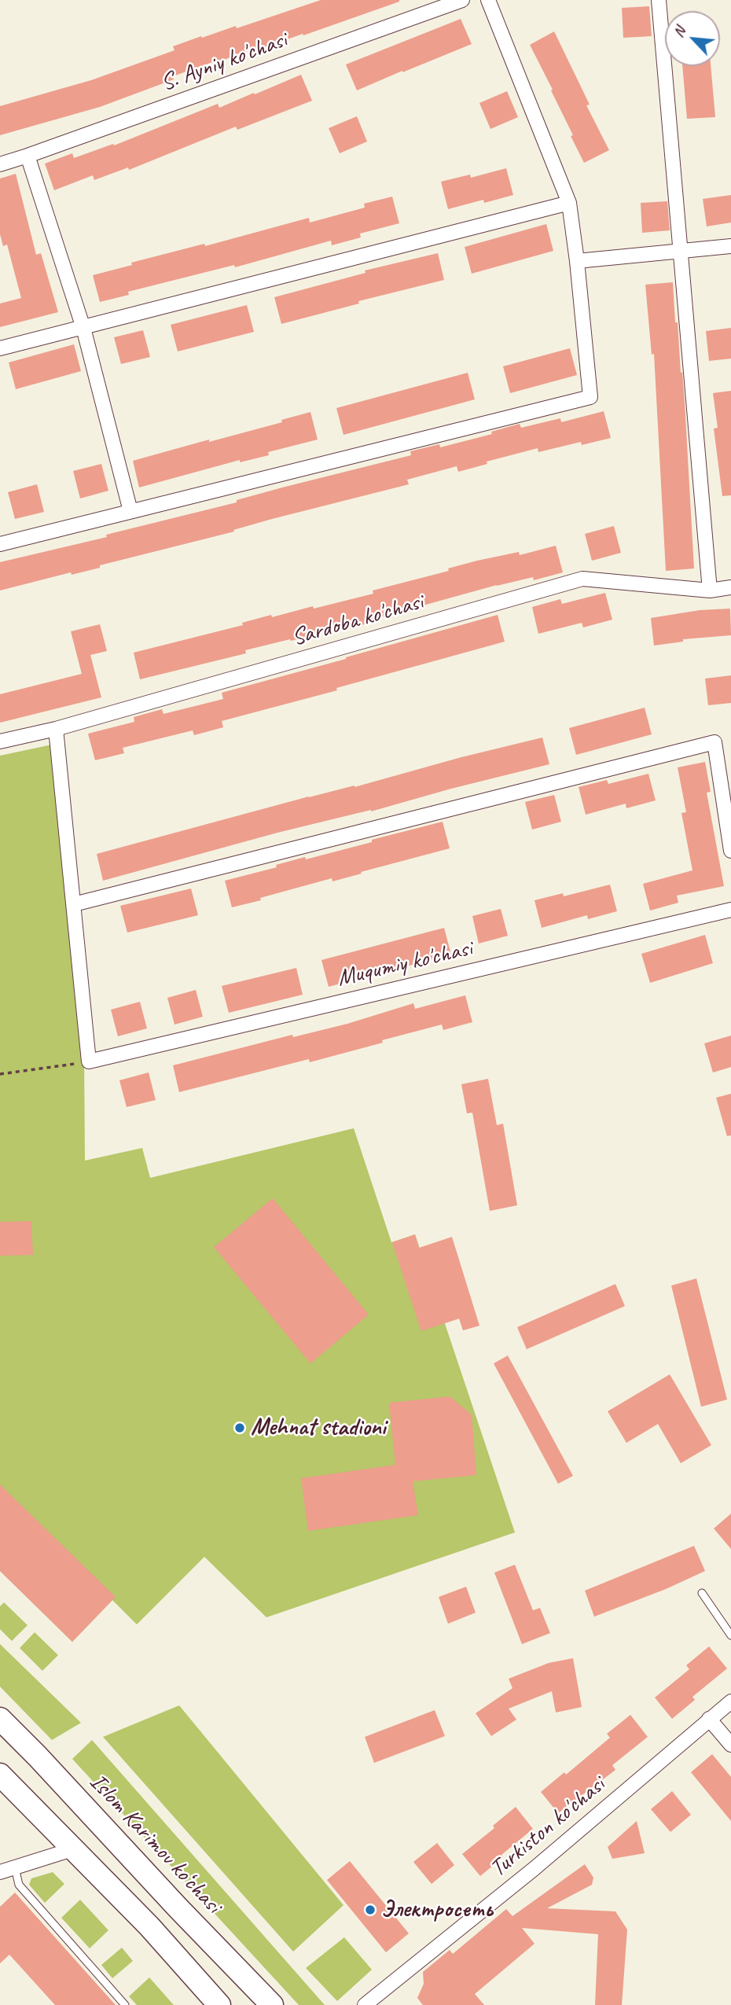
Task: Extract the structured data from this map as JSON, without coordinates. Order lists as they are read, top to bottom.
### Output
{
  "streets": {
    "main road": ["Islom Karimov ko‘chasi"],
    "street": [
      "S. Ayniy ko'chasi",
      "Sardoba ko'chasi",
      "Muqumiy ko'chasi",
      "Turkiston ko'chasi"
    ]
  },
  "places": ["Mehnat stadioni", "Электросеть"],
  "north": "top left"
}
